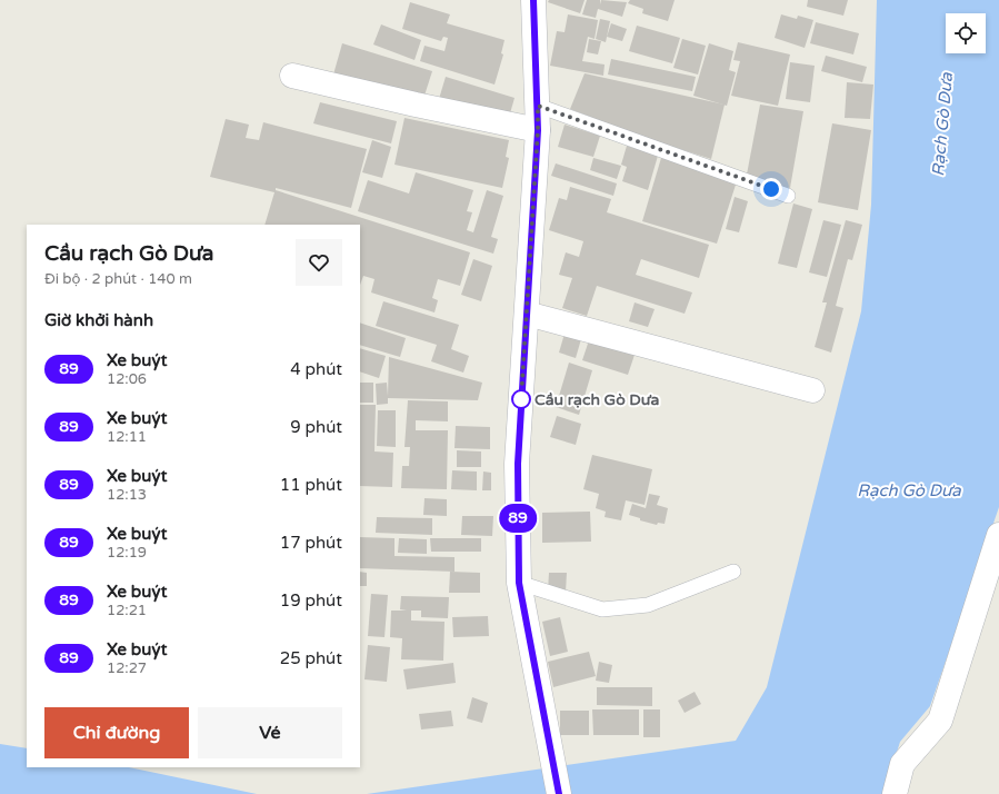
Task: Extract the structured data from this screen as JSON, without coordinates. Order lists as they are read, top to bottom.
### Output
{
  "water": ["Rạch Gò Dưa"],
  "places": ["Cầu rạch Gò Dưa"],
  "lines": ["bus line 89"],
  "page": {
    "on_map": "89",
    "heading": [
      ["Cầu rạch Gò Dưa", "Đi bộ · 2 phút · 140 m"],
      "Giờ khởi hành"
    ],
    "list": [
      {
        "mark": "89",
        "name": "Xe buýt",
        "note": "12:06",
        "value": "4 phút"
      },
      {
        "mark": "89",
        "name": "Xe buýt",
        "note": "12:11",
        "value": "9 phút"
      },
      {
        "mark": "89",
        "name": "Xe buýt",
        "note": "12:13",
        "value": "11 phút"
      },
      {
        "mark": "89",
        "name": "Xe buýt",
        "note": "12:19",
        "value": "17 phút"
      },
      {
        "mark": "89",
        "name": "Xe buýt",
        "note": "12:21",
        "value": "19 phút"
      },
      {
        "mark": "89",
        "name": "Xe buýt",
        "note": "12:27",
        "value": "25 phút"
      }
    ],
    "buttons": ["Chỉ đường", "Vé"]
  }
}
